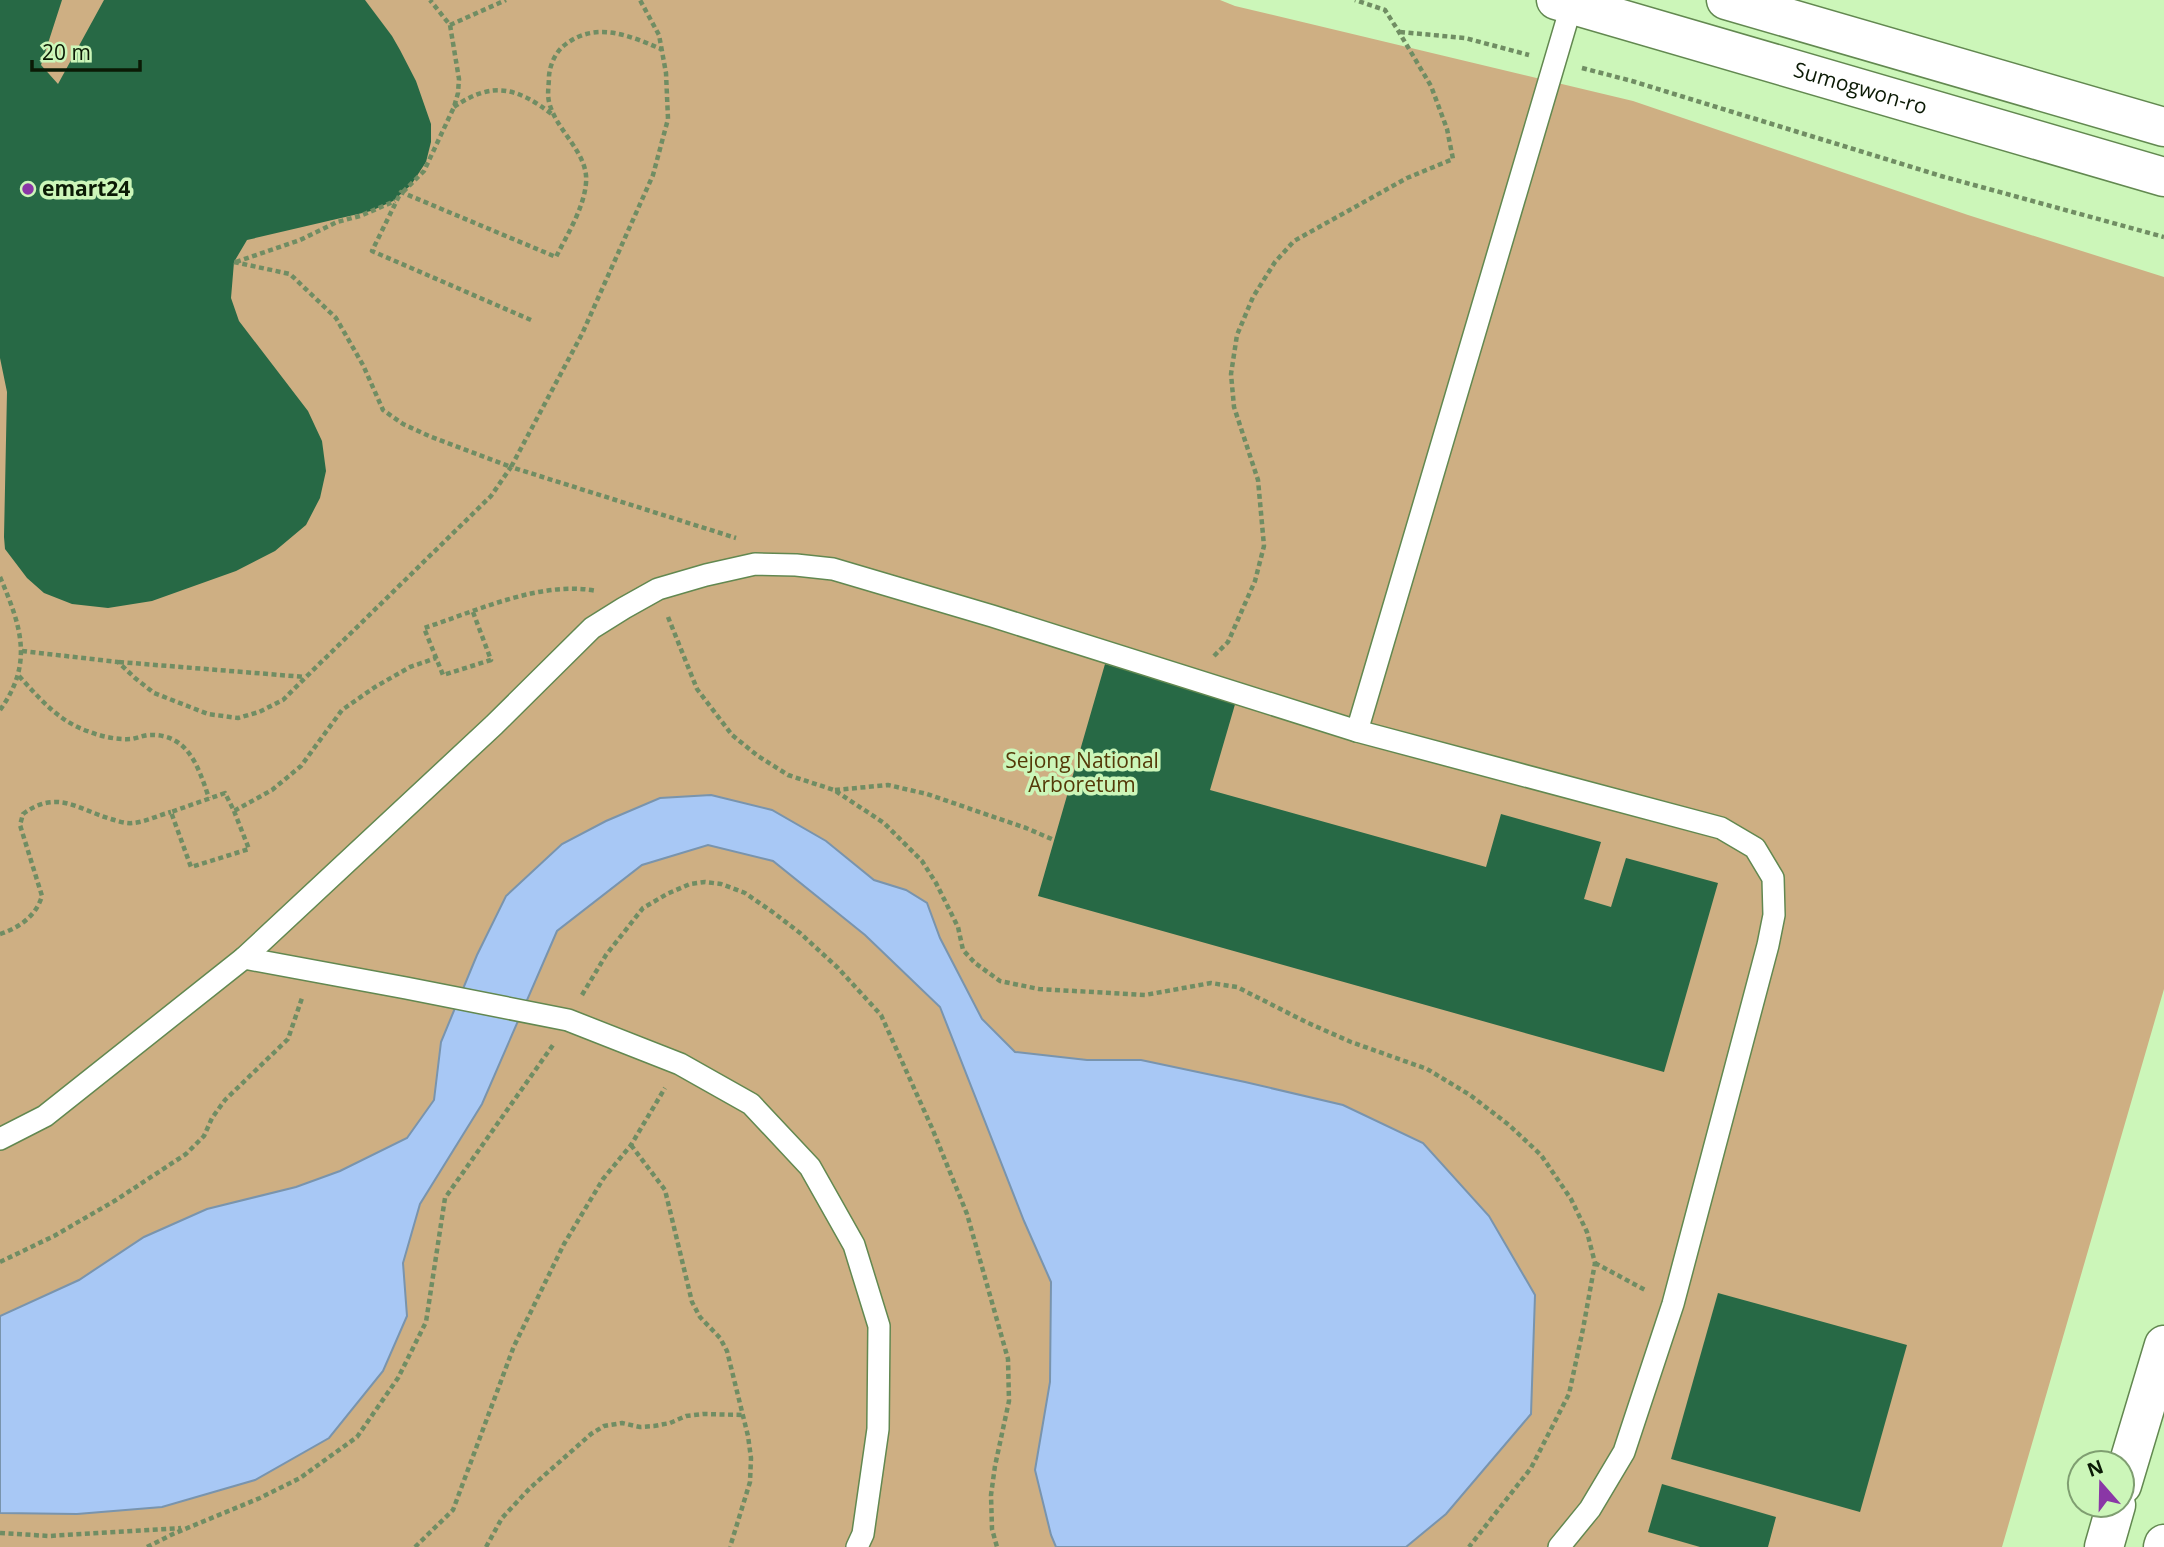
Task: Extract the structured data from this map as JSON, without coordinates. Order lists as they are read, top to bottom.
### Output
{
  "streets": {
    "street": ["Sumogwon-ro"]
  },
  "parks": ["Sejong National Arboretum"],
  "places": ["emart24"],
  "scale_bar": "20 m",
  "north": "top"
}
